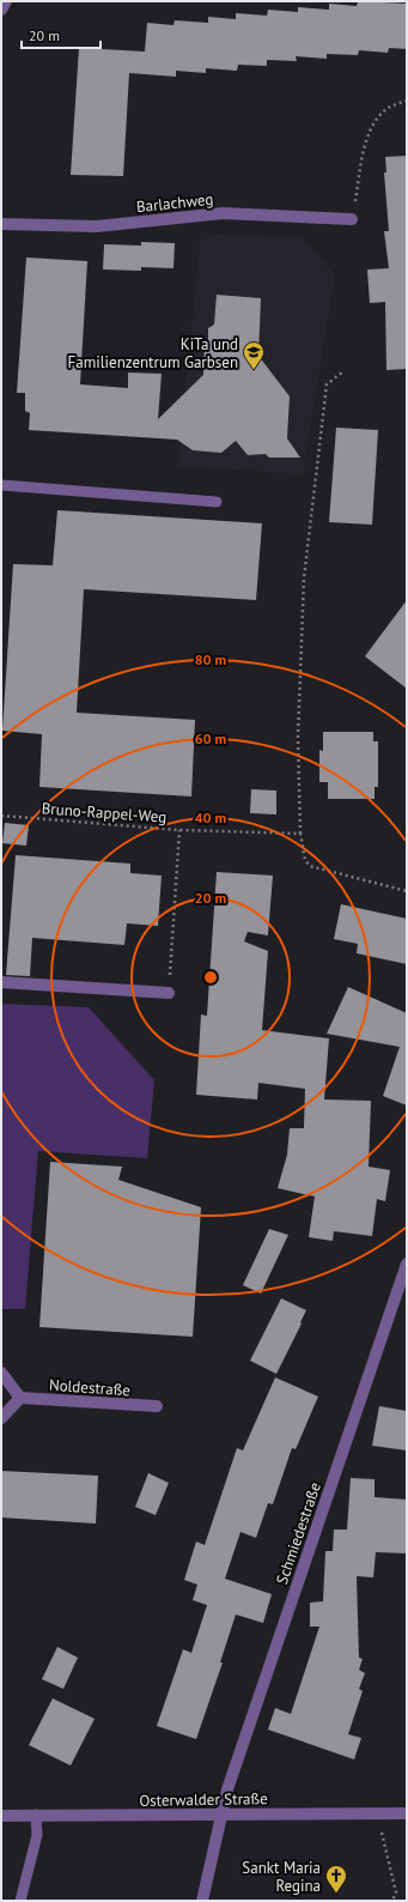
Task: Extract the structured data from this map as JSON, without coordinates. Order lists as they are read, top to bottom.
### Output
{
  "streets": {
    "street": [
      "Barlachweg",
      "Noldestraße",
      "Schmiedestraße",
      "Osterwalder Straße"
    ],
    "path": ["Bruno-Rappel-Weg"]
  },
  "crossings": [
    ["Schmiedestraße", "Osterwalder Straße"]
  ],
  "places": {
    "school or university": ["KiTa und Familienzentrum Garbsen"],
    "church": ["Sankt Maria Regina"]
  },
  "scale_bar": "20 m",
  "rings": [
    "80 m",
    "60 m",
    "40 m",
    "20 m"
  ]
}
